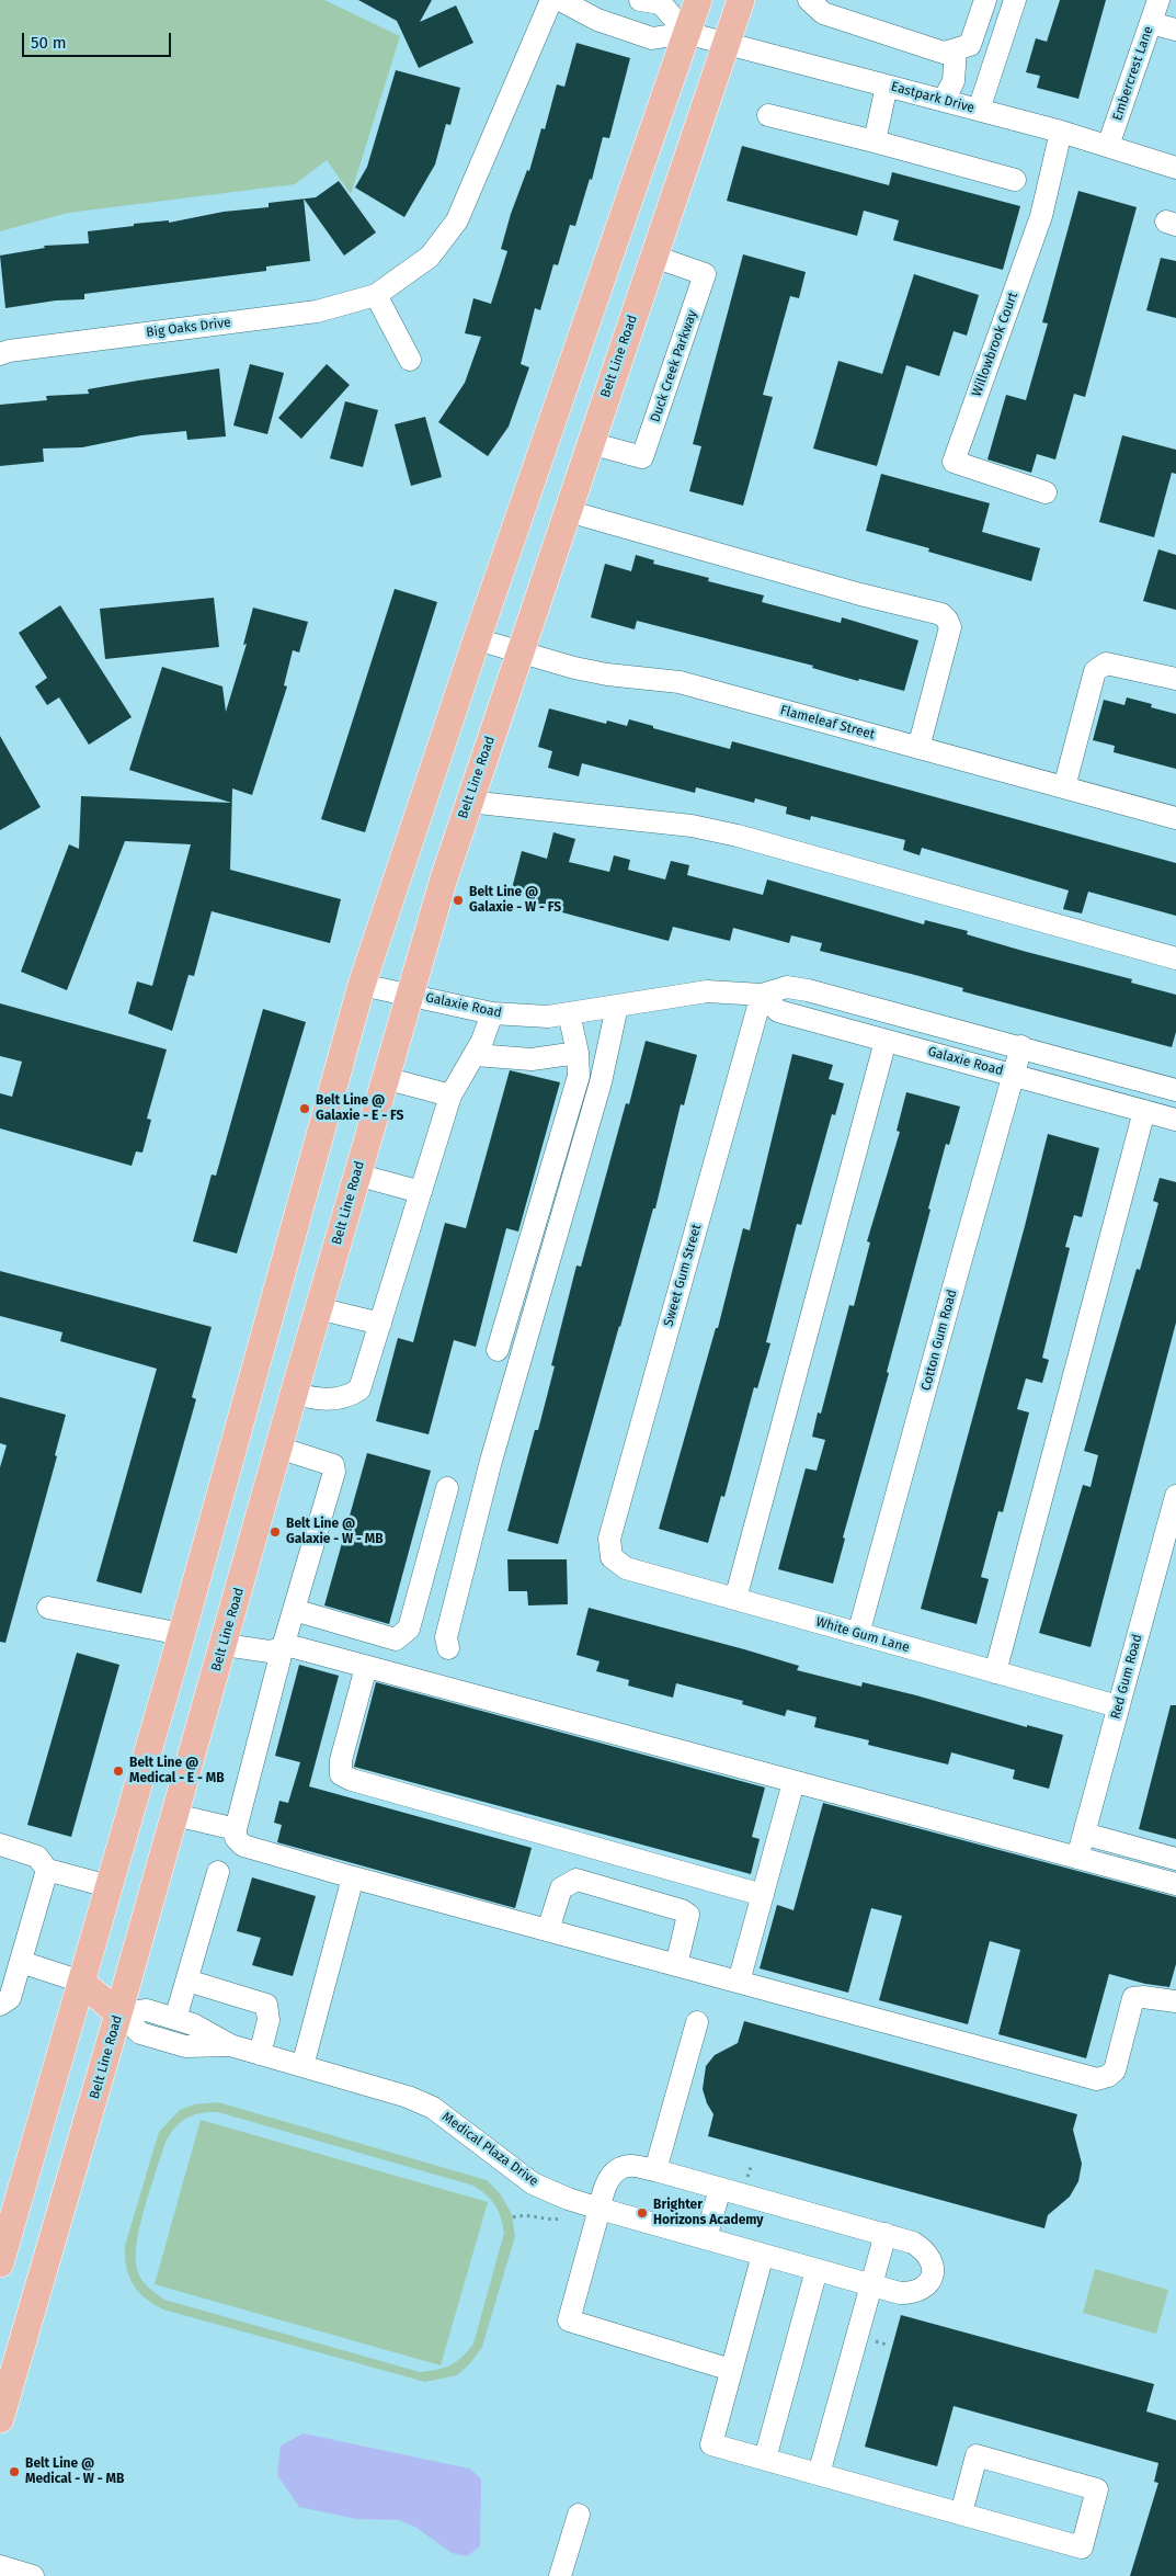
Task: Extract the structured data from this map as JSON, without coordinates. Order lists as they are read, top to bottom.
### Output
{
  "streets": {
    "main road": ["Belt Line Road"],
    "street": [
      "Embercrest Lane",
      "Eastpark Drive",
      "Big Oaks Drive",
      "Willowbrook Court",
      "Duck Creek Parkway",
      "Flameleaf Street",
      "Galaxie Road",
      "Sweet Gum Street",
      "Cotton Gum Road",
      "White Gum Lane",
      "Red Gum Road",
      "Medical Plaza Drive"
    ]
  },
  "crossings": [
    ["Embercrest Lane", "Eastpark Drive"],
    ["Eastpark Drive", "Willowbrook Court"],
    ["Eastpark Drive", "Belt Line Road"],
    ["Belt Line Road", "Duck Creek Parkway"],
    ["Belt Line Road", "Flameleaf Street"],
    ["Belt Line Road", "Galaxie Road"],
    ["Belt Line Road", "Medical Plaza Drive"],
    ["Galaxie Road", "Sweet Gum Street"],
    ["Galaxie Road", "Cotton Gum Road"],
    ["Sweet Gum Street", "White Gum Lane"],
    ["Cotton Gum Road", "White Gum Lane"],
    ["White Gum Lane", "Red Gum Road"]
  ],
  "places": [
    "Belt Line @ Galaxie - W - FS",
    "Belt Line @ Galaxie - E - FS",
    "Belt Line @ Galaxie - W - MB",
    "Belt Line @ Medical - E - MB",
    "Brighter Horizons Academy",
    "Belt Line @ Medical - W - MB"
  ],
  "scale_bar": "50 m"
}
